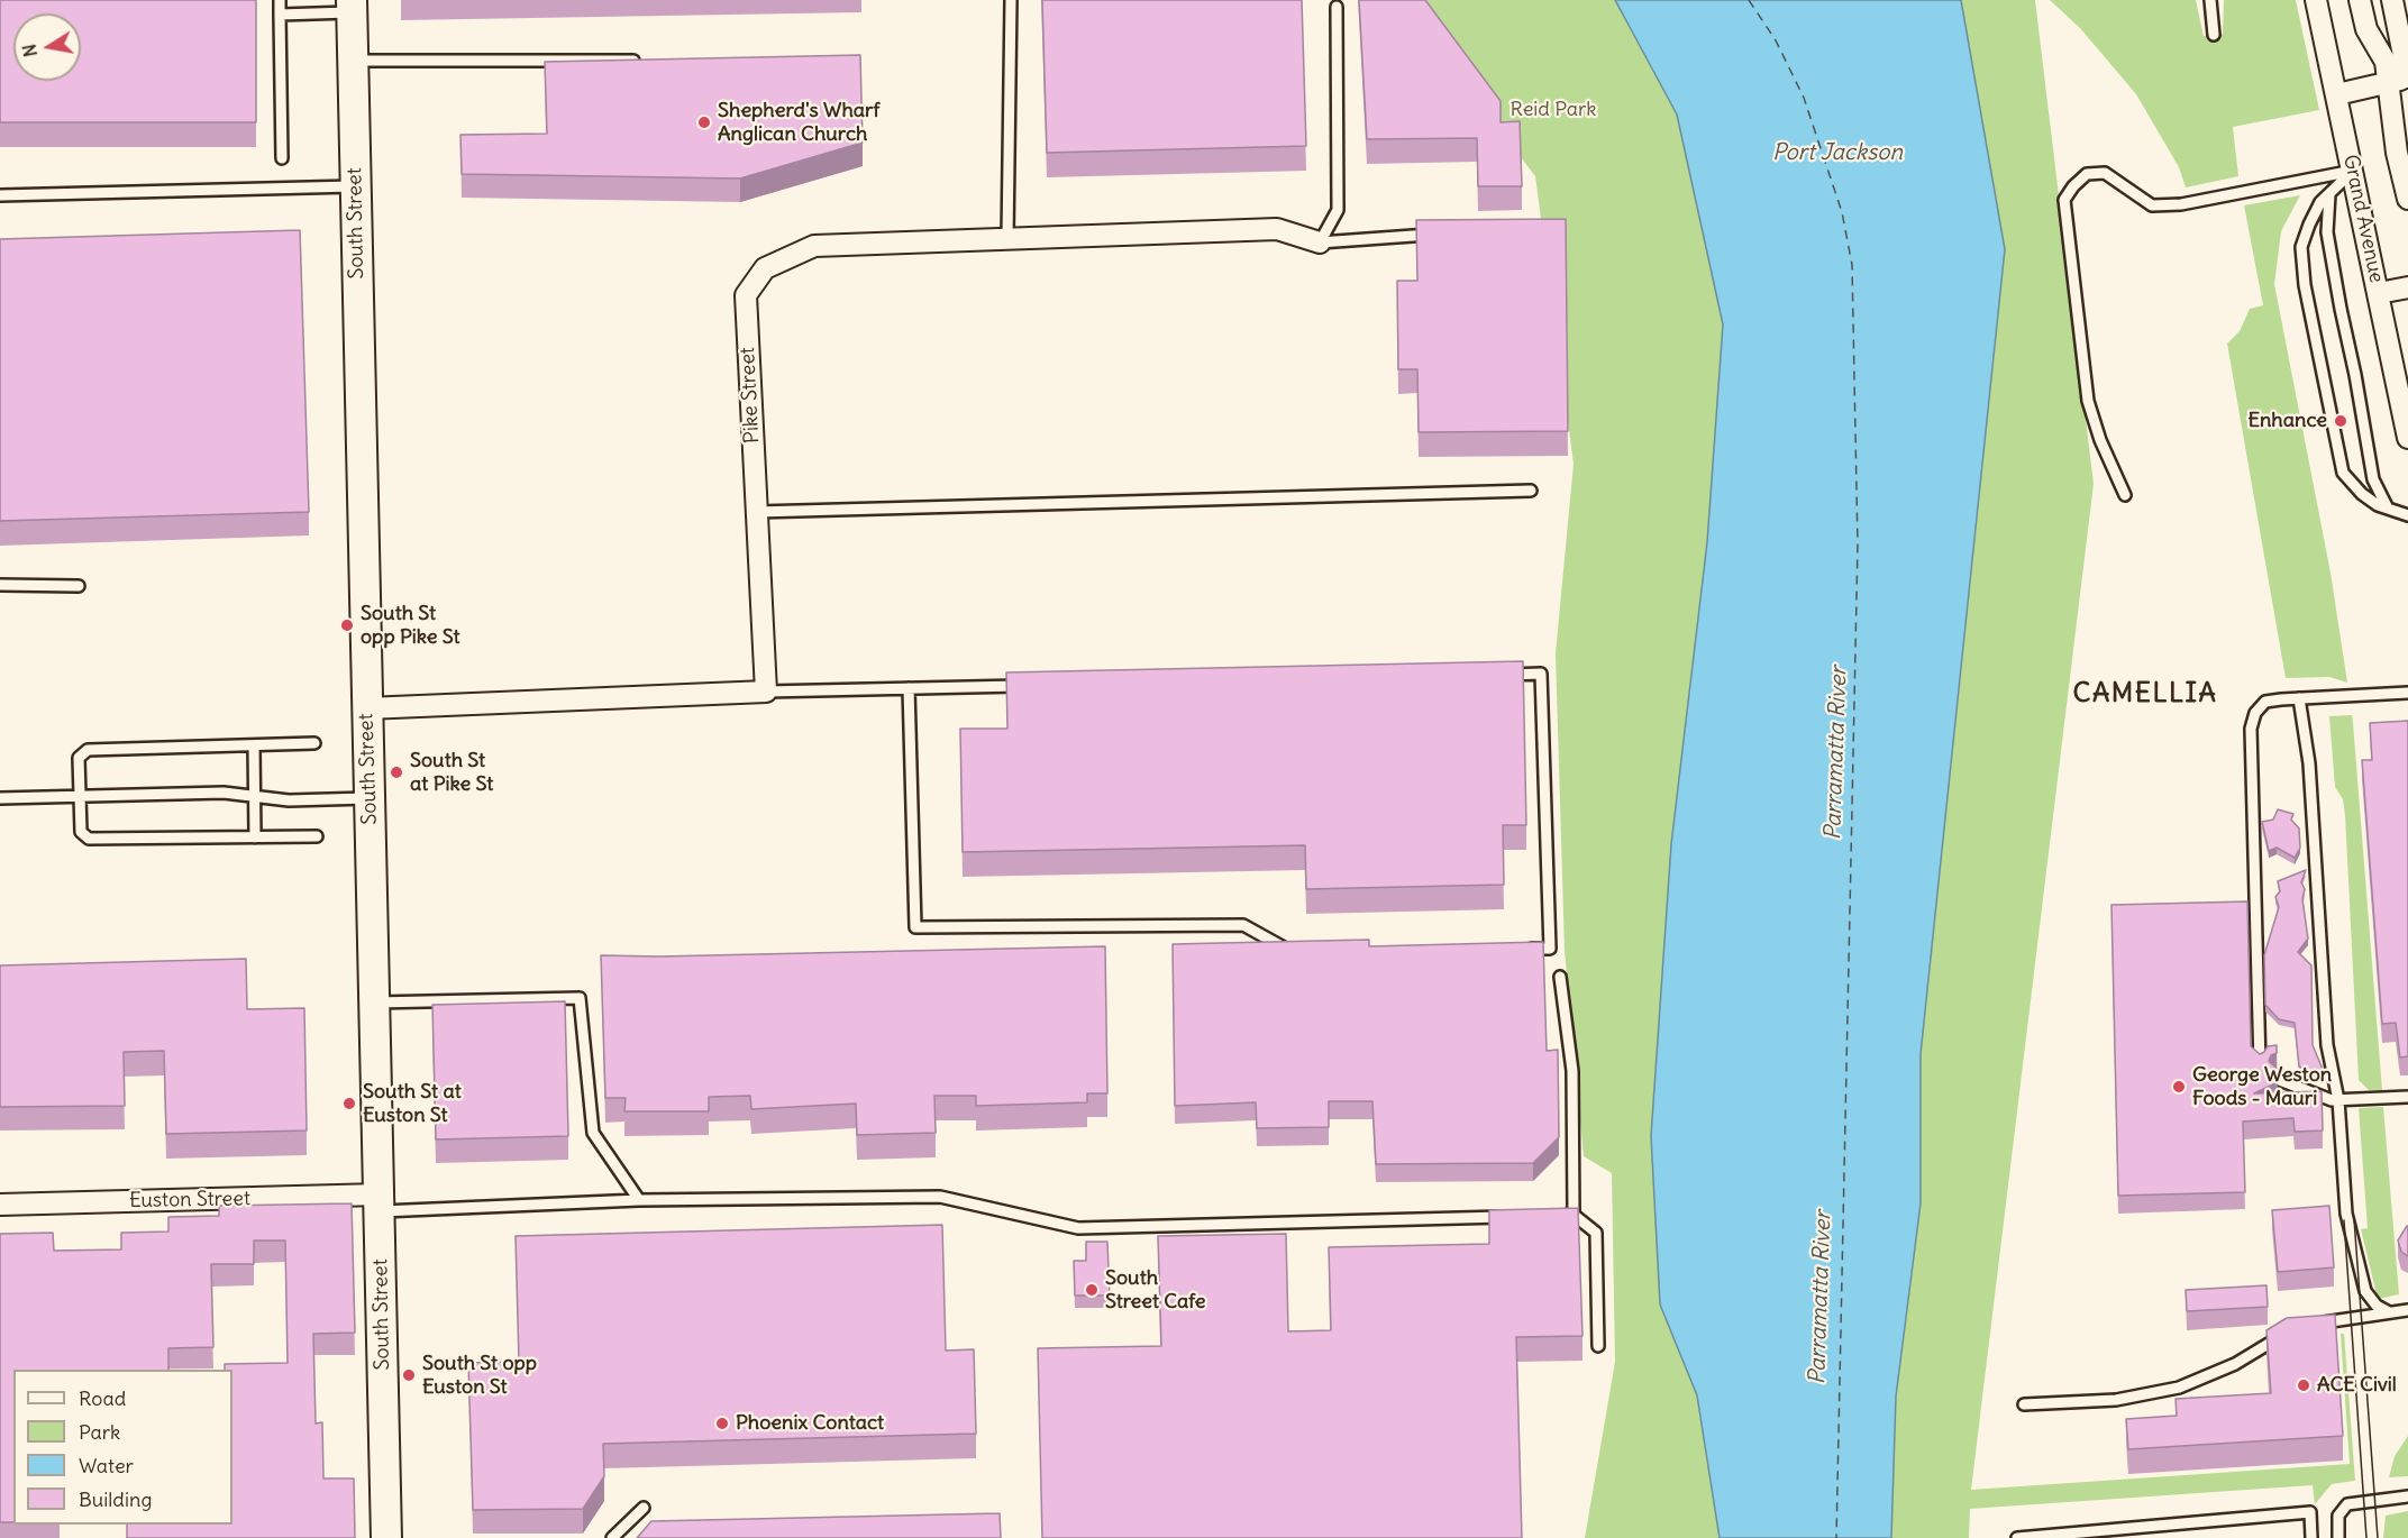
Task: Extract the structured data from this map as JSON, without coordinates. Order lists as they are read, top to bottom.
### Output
{
  "streets": {
    "street": [
      "Grand Avenue",
      "South Street",
      "Pike Street",
      "Euston Street"
    ]
  },
  "crossings": [
    ["South Street", "Euston Street"]
  ],
  "districts": ["CAMELLIA"],
  "water": ["Port Jackson", "Parramatta River"],
  "parks": ["Reid Park"],
  "places": [
    "Shepherd's Wharf Anglican Church",
    "Enhance",
    "South St opp Pike St",
    "South St at Pike St",
    "George Weston Foods - Mauri",
    "South St at Euston St",
    "South Street Cafe",
    "South St opp Euston St",
    "ACE Civil",
    "Phoenix Contact"
  ],
  "legend": [
    "Road",
    "Park",
    "Water",
    "Building"
  ],
  "north": "left"
}
